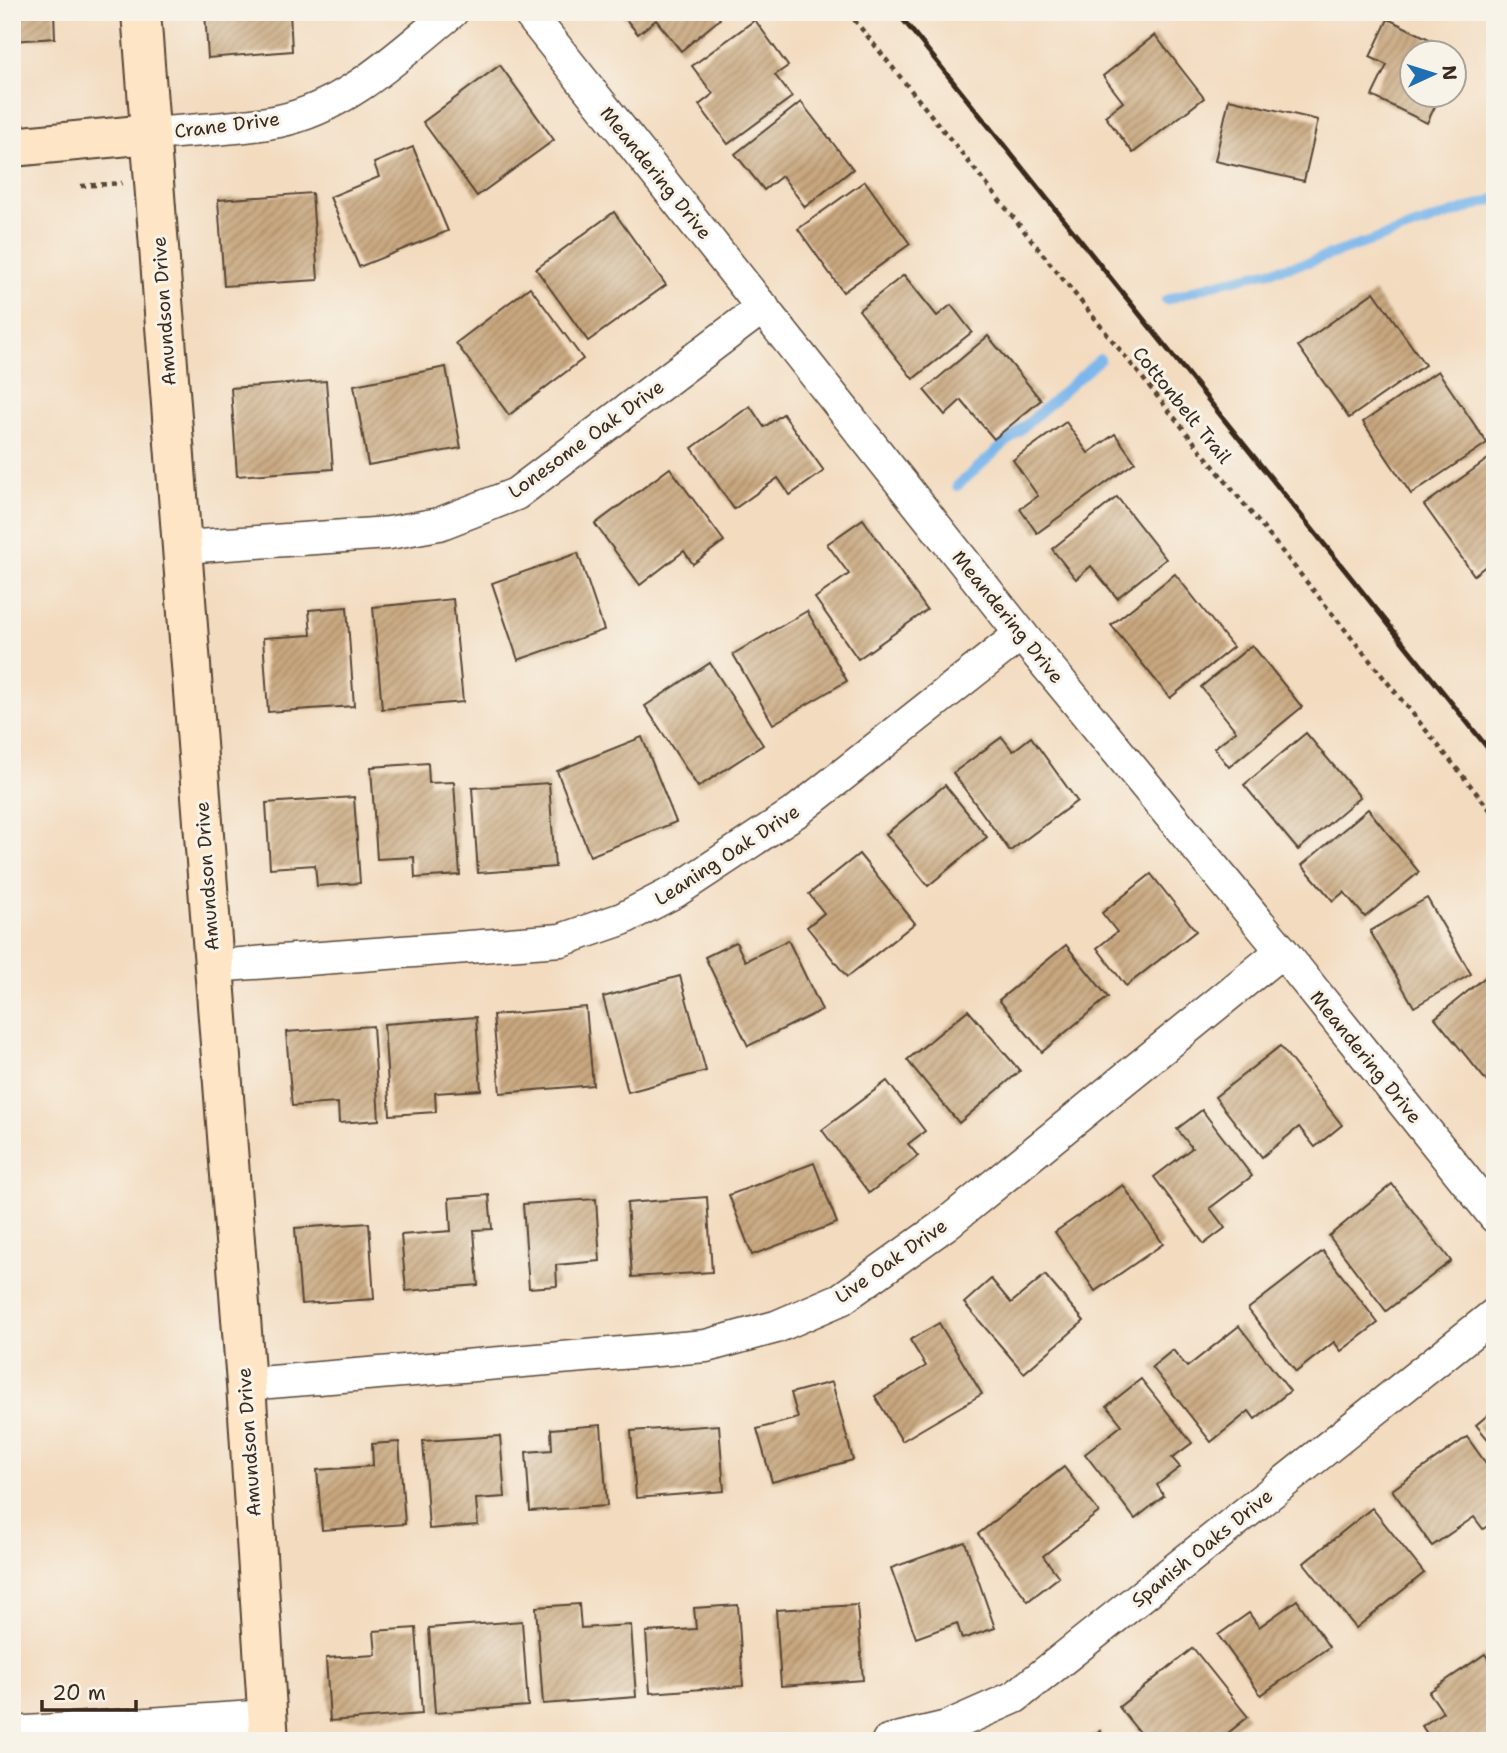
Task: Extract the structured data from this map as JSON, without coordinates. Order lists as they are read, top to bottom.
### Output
{
  "streets": {
    "street": [
      "Crane Drive",
      "Meandering Drive",
      "Amundson Drive",
      "Lonesome Oak Drive",
      "Leaning Oak Drive",
      "Live Oak Drive",
      "Spanish Oaks Drive"
    ],
    "path": ["Cottonbelt Trail"]
  },
  "crossings": [
    ["Crane Drive", "Amundson Drive"],
    ["Meandering Drive", "Lonesome Oak Drive"],
    ["Meandering Drive", "Leaning Oak Drive"],
    ["Meandering Drive", "Live Oak Drive"],
    ["Amundson Drive", "Lonesome Oak Drive"],
    ["Amundson Drive", "Leaning Oak Drive"],
    ["Amundson Drive", "Live Oak Drive"]
  ],
  "scale_bar": "20 m",
  "north": "right"
}
